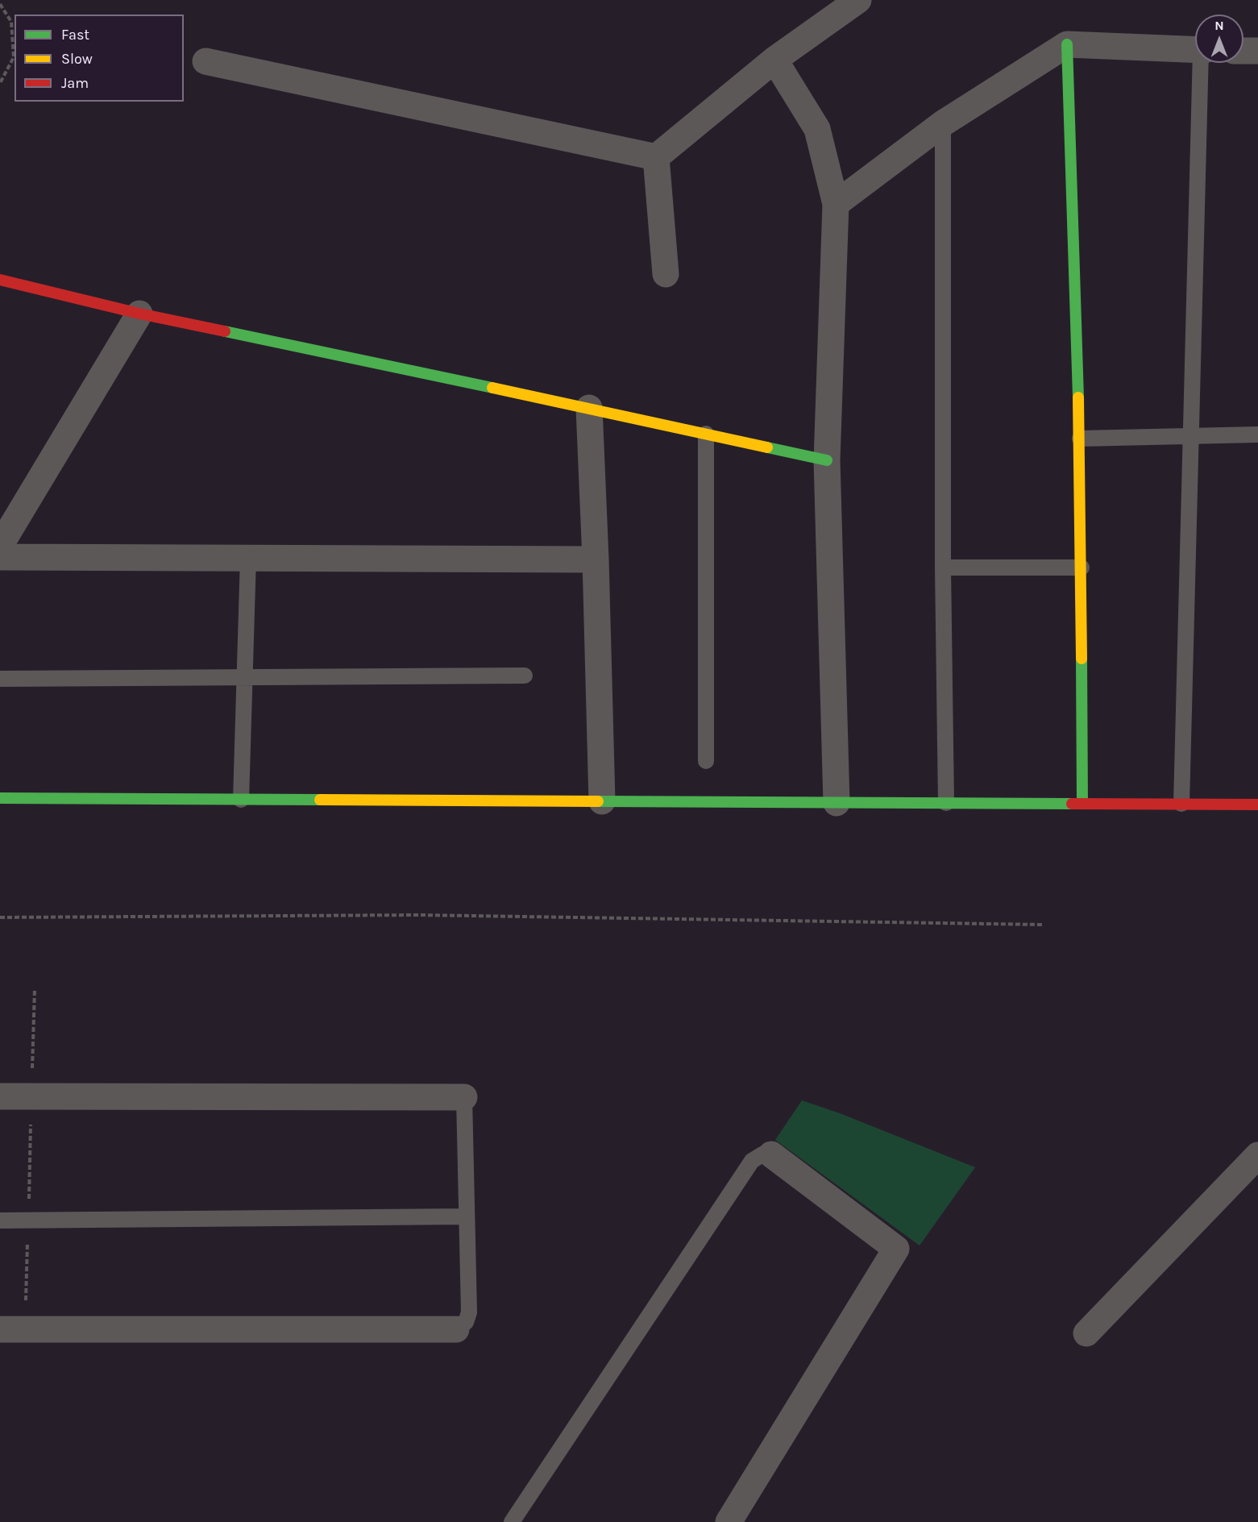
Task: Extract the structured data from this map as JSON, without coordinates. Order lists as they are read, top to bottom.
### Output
{
  "legend": ["Fast", "Slow", "Jam"],
  "north": "top"
}
